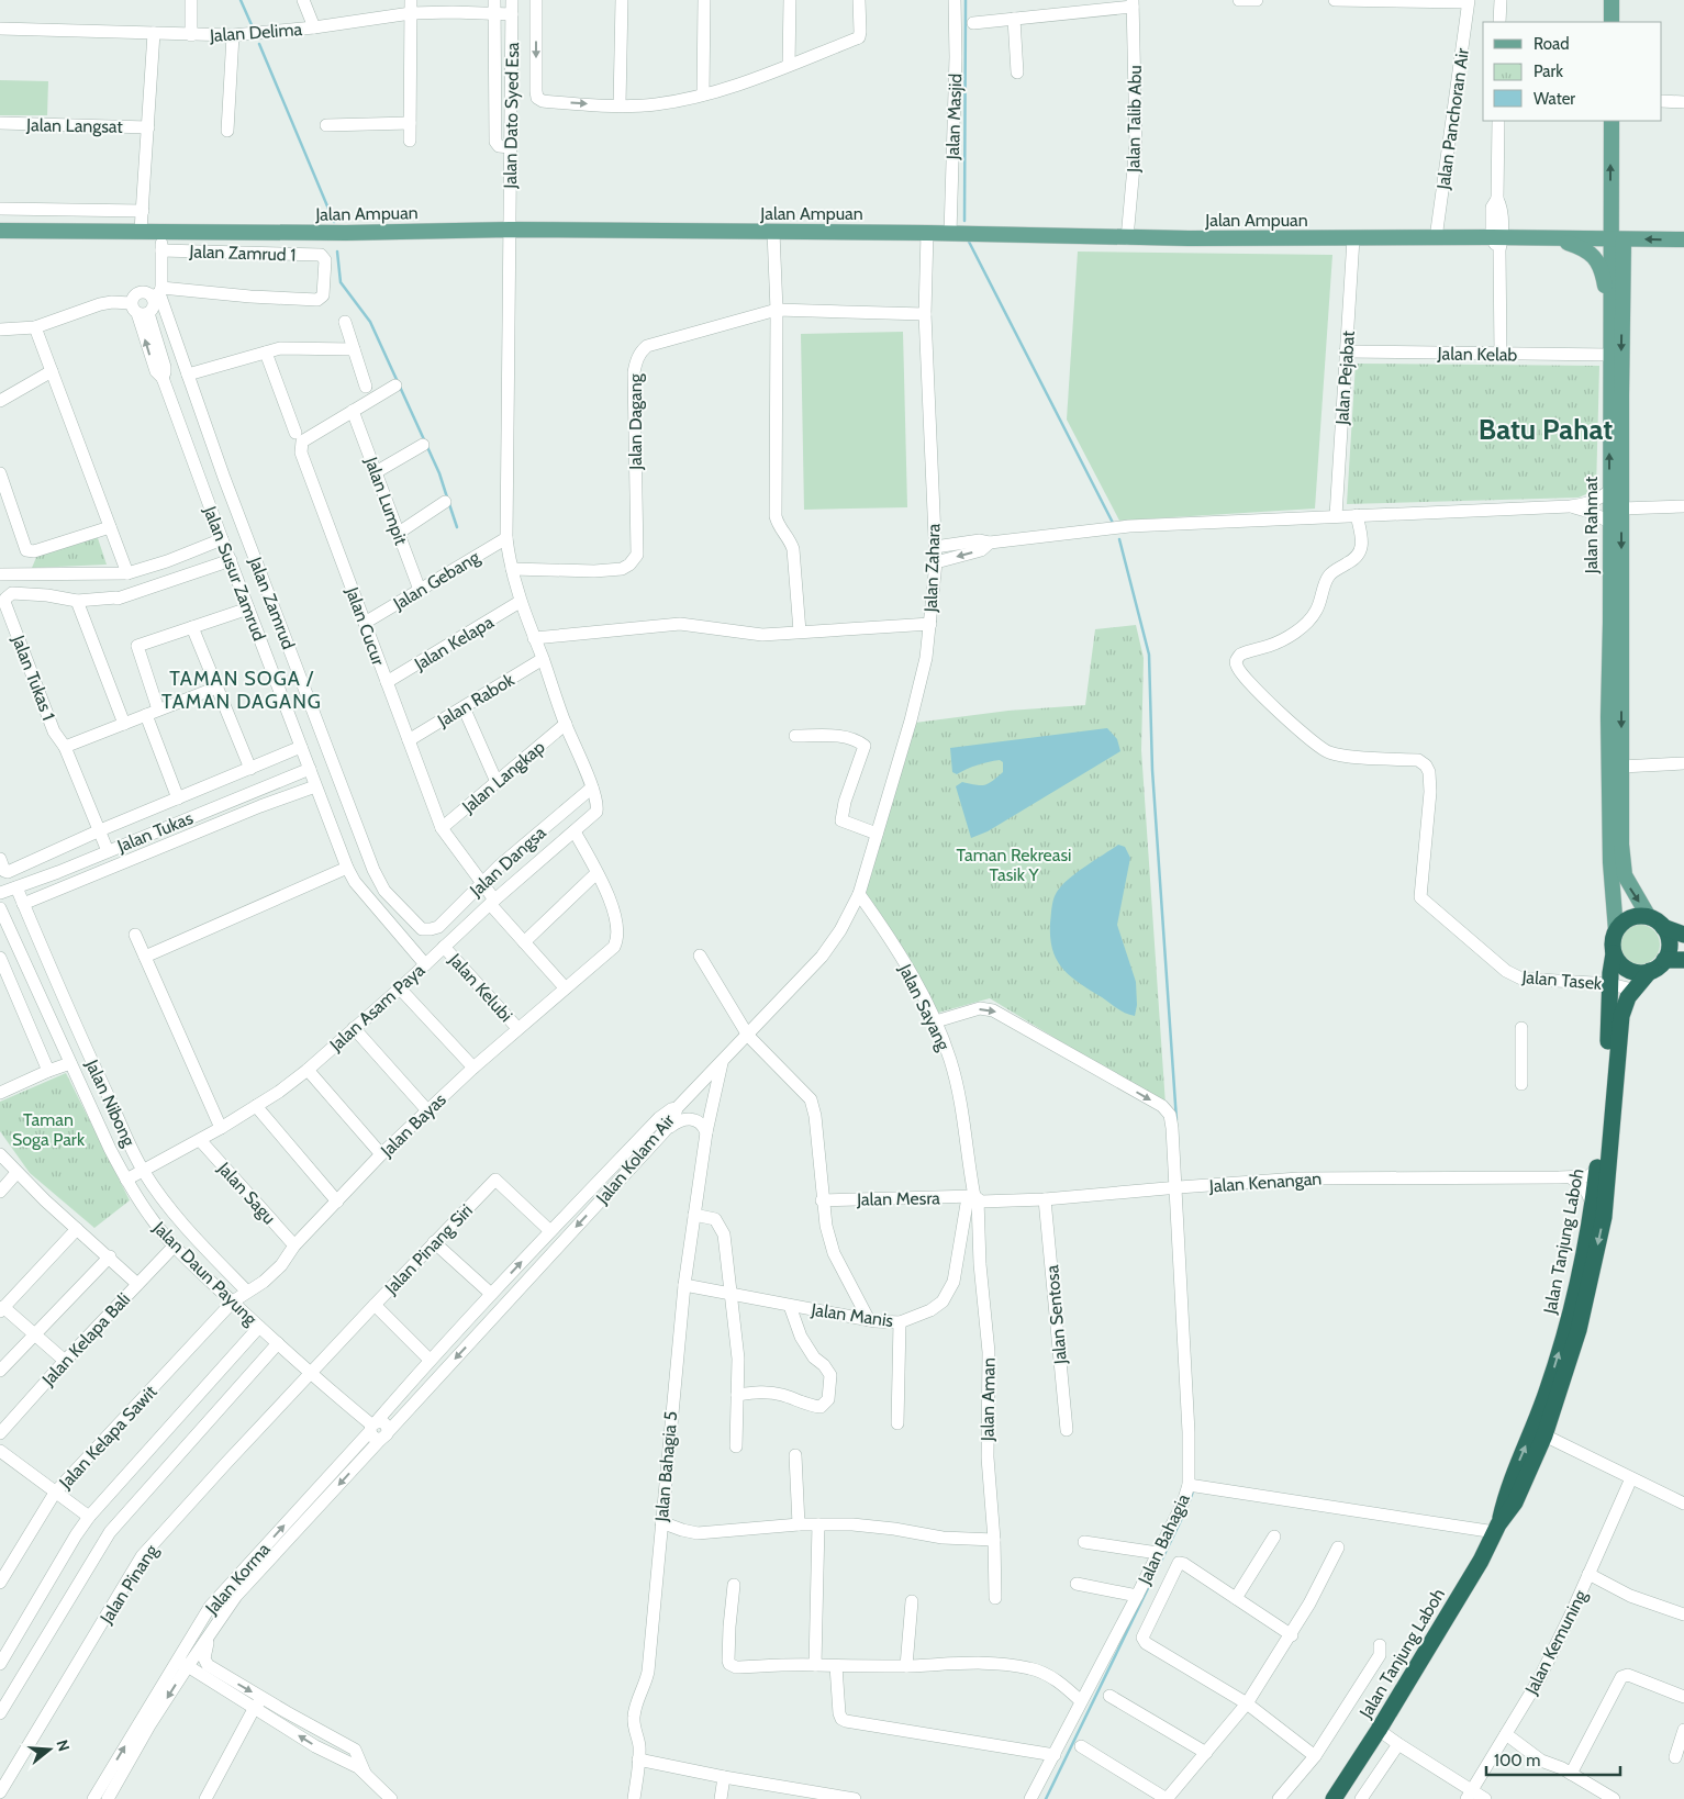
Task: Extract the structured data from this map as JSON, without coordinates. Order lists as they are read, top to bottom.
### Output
{
  "streets": {
    "highway": ["Jalan Tanjung Laboh"],
    "main road": ["Jalan Ampuan", "Jalan Rahmat"],
    "street": [
      "Jalan Delima",
      "Jalan Dato Syed Esa",
      "Jalan Masjid",
      "Jalan Talib Abu",
      "Jalan Panchoran Air",
      "Jalan Langsat",
      "Jalan Zamrud 1",
      "Jalan Kelab",
      "Jalan Pejabat",
      "Jalan Dagang",
      "Jalan Lumpit",
      "Jalan Zahara",
      "Jalan Susur Zamrud",
      "Jalan Gebang",
      "Jalan Zamrud",
      "Jalan Cucur",
      "Jalan Kelapa",
      "Jalan Tukas 1",
      "Jalan Rabok",
      "Jalan Langkap",
      "Jalan Tukas",
      "Jalan Dangsa",
      "Jalan Tasek",
      "Jalan Kelubi",
      "Jalan Asam Paya",
      "Jalan Sayang",
      "Jalan Nibong",
      "Jalan Bayas",
      "Jalan Kolam Air",
      "Jalan Kenangan",
      "Jalan Sagu",
      "Jalan Mesra",
      "Jalan Pinang Siri",
      "Jalan Daun Payung",
      "Jalan Manis",
      "Jalan Sentosa",
      "Jalan Kelapa Bali",
      "Jalan Aman",
      "Jalan Kelapa Sawit",
      "Jalan Bahagia 5",
      "Jalan Bahagia",
      "Jalan Korma",
      "Jalan Pinang",
      "Jalan Kemuning"
    ]
  },
  "crossings": [
    ["Jalan Delima", "Jalan Dato Syed Esa"],
    ["Jalan Dato Syed Esa", "Jalan Ampuan"],
    ["Jalan Masjid", "Jalan Ampuan"],
    ["Jalan Talib Abu", "Jalan Ampuan"],
    ["Jalan Panchoran Air", "Jalan Ampuan"],
    ["Jalan Ampuan", "Jalan Pejabat"],
    ["Jalan Ampuan", "Jalan Rahmat"],
    ["Jalan Ampuan", "Jalan Zahara"],
    ["Jalan Ampuan", "Jalan Zamrud"],
    ["Jalan Zamrud 1", "Jalan Zamrud"],
    ["Jalan Kelab", "Jalan Pejabat"],
    ["Jalan Kelab", "Jalan Rahmat"],
    ["Jalan Dagang", "Jalan Zahara"],
    ["Jalan Lumpit", "Jalan Gebang"],
    ["Jalan Lumpit", "Jalan Cucur"],
    ["Jalan Rahmat", "Jalan Tanjung Laboh"],
    ["Jalan Zahara", "Jalan Sayang"],
    ["Jalan Zahara", "Jalan Kolam Air"],
    ["Jalan Zahara", "Jalan Bahagia 5"],
    ["Jalan Susur Zamrud", "Jalan Tukas 1"],
    ["Jalan Susur Zamrud", "Jalan Tukas"],
    ["Jalan Susur Zamrud", "Jalan Asam Paya"],
    ["Jalan Gebang", "Jalan Cucur"],
    ["Jalan Zamrud", "Jalan Dangsa"],
    ["Jalan Cucur", "Jalan Kelapa"],
    ["Jalan Cucur", "Jalan Rabok"],
    ["Jalan Cucur", "Jalan Langkap"],
    ["Jalan Cucur", "Jalan Dangsa"],
    ["Jalan Cucur", "Jalan Asam Paya"],
    ["Jalan Cucur", "Jalan Bayas"],
    ["Jalan Tukas 1", "Jalan Tukas"],
    ["Jalan Tukas", "Jalan Nibong"],
    ["Jalan Dangsa", "Jalan Asam Paya"],
    ["Jalan Tasek", "Jalan Tanjung Laboh"],
    ["Jalan Kelubi", "Jalan Asam Paya"],
    ["Jalan Kelubi", "Jalan Bayas"],
    ["Jalan Asam Paya", "Jalan Nibong"],
    ["Jalan Asam Paya", "Jalan Sagu"],
    ["Jalan Asam Paya", "Jalan Daun Payung"],
    ["Jalan Sayang", "Jalan Kenangan"],
    ["Jalan Sayang", "Jalan Mesra"],
    ["Jalan Sayang", "Jalan Manis"],
    ["Jalan Sayang", "Jalan Aman"],
    ["Jalan Sayang", "Jalan Bahagia"],
    ["Jalan Nibong", "Jalan Bayas"],
    ["Jalan Bayas", "Jalan Sagu"],
    ["Jalan Bayas", "Jalan Daun Payung"],
    ["Jalan Bayas", "Jalan Kelapa Sawit"],
    ["Jalan Kolam Air", "Jalan Pinang Siri"],
    ["Jalan Kolam Air", "Jalan Daun Payung"],
    ["Jalan Kolam Air", "Jalan Korma"],
    ["Jalan Kenangan", "Jalan Mesra"],
    ["Jalan Kenangan", "Jalan Tanjung Laboh"],
    ["Jalan Kenangan", "Jalan Manis"],
    ["Jalan Kenangan", "Jalan Sentosa"],
    ["Jalan Kenangan", "Jalan Aman"],
    ["Jalan Kenangan", "Jalan Bahagia"],
    ["Jalan Mesra", "Jalan Manis"],
    ["Jalan Mesra", "Jalan Aman"],
    ["Jalan Pinang Siri", "Jalan Daun Payung"],
    ["Jalan Pinang Siri", "Jalan Pinang"],
    ["Jalan Daun Payung", "Jalan Kelapa Bali"],
    ["Jalan Daun Payung", "Jalan Kelapa Sawit"],
    ["Jalan Daun Payung", "Jalan Korma"],
    ["Jalan Daun Payung", "Jalan Pinang"],
    ["Jalan Manis", "Jalan Aman"],
    ["Jalan Manis", "Jalan Bahagia 5"]
  ],
  "districts": ["Batu Pahat", "TAMAN SOGA / TAMAN DAGANG"],
  "parks": ["Taman Rekreasi Tasik Y", "Taman Soga Park"],
  "legend": ["Road", "Park", "Water"],
  "scale_bar": "100 m",
  "north": "right"
}
